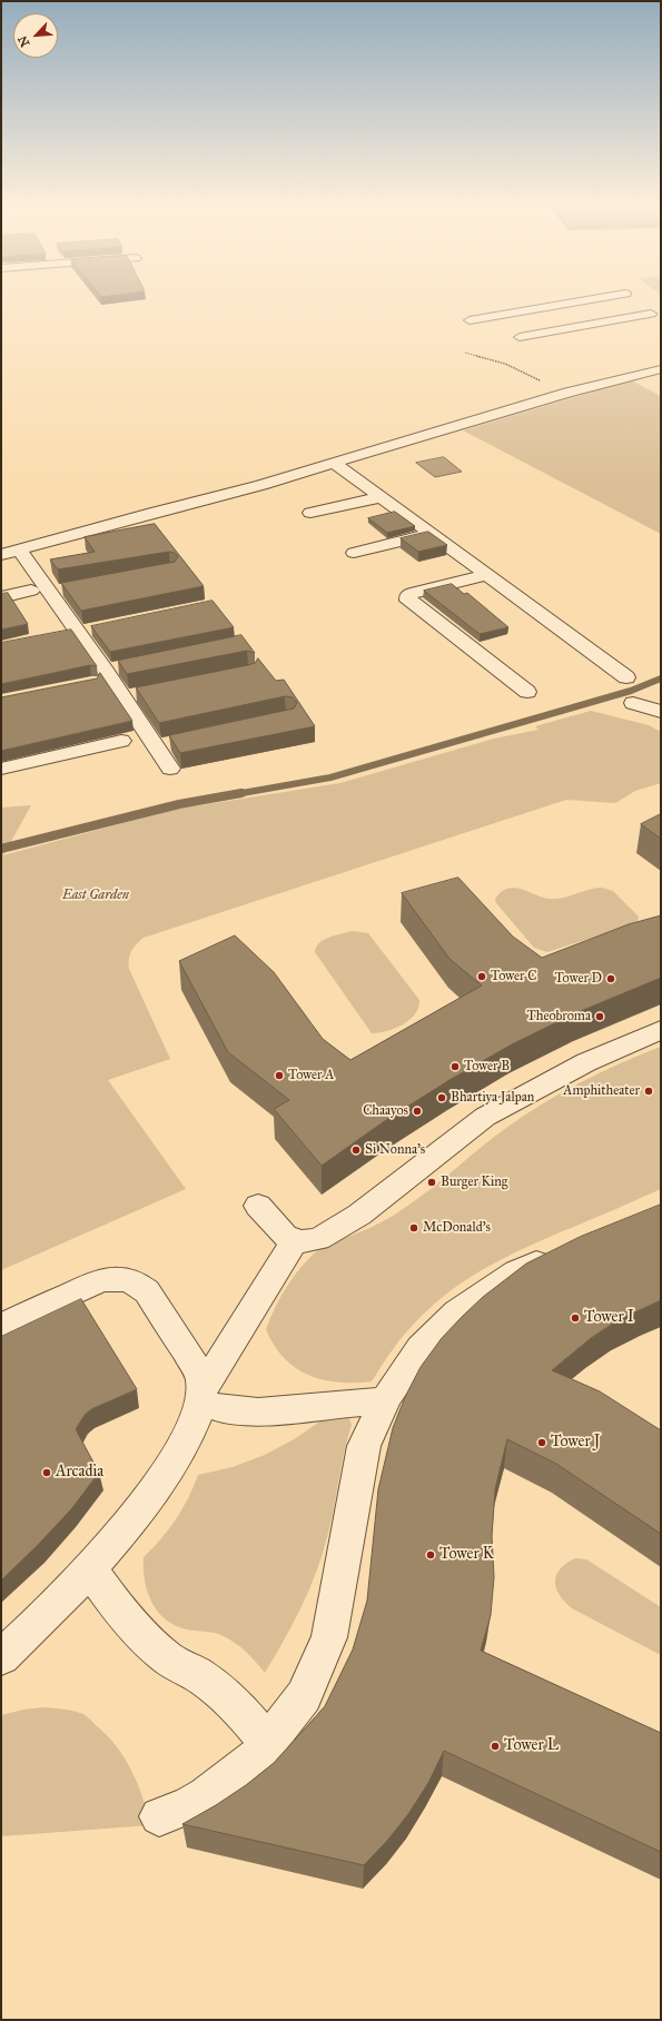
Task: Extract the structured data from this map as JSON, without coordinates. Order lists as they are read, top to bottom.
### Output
{
  "parks": ["East Garden"],
  "places": [
    "Tower C",
    "Tower D",
    "Theobroma",
    "Tower B",
    "Tower A",
    "Amphitheater",
    "Bhartiya Jalpan",
    "Chaayos",
    "Si Nonna's",
    "Burger King",
    "McDonald's",
    "Tower I",
    "Tower J",
    "Arcadia",
    "Tower K",
    "Tower L"
  ],
  "north": "bottom left"
}
